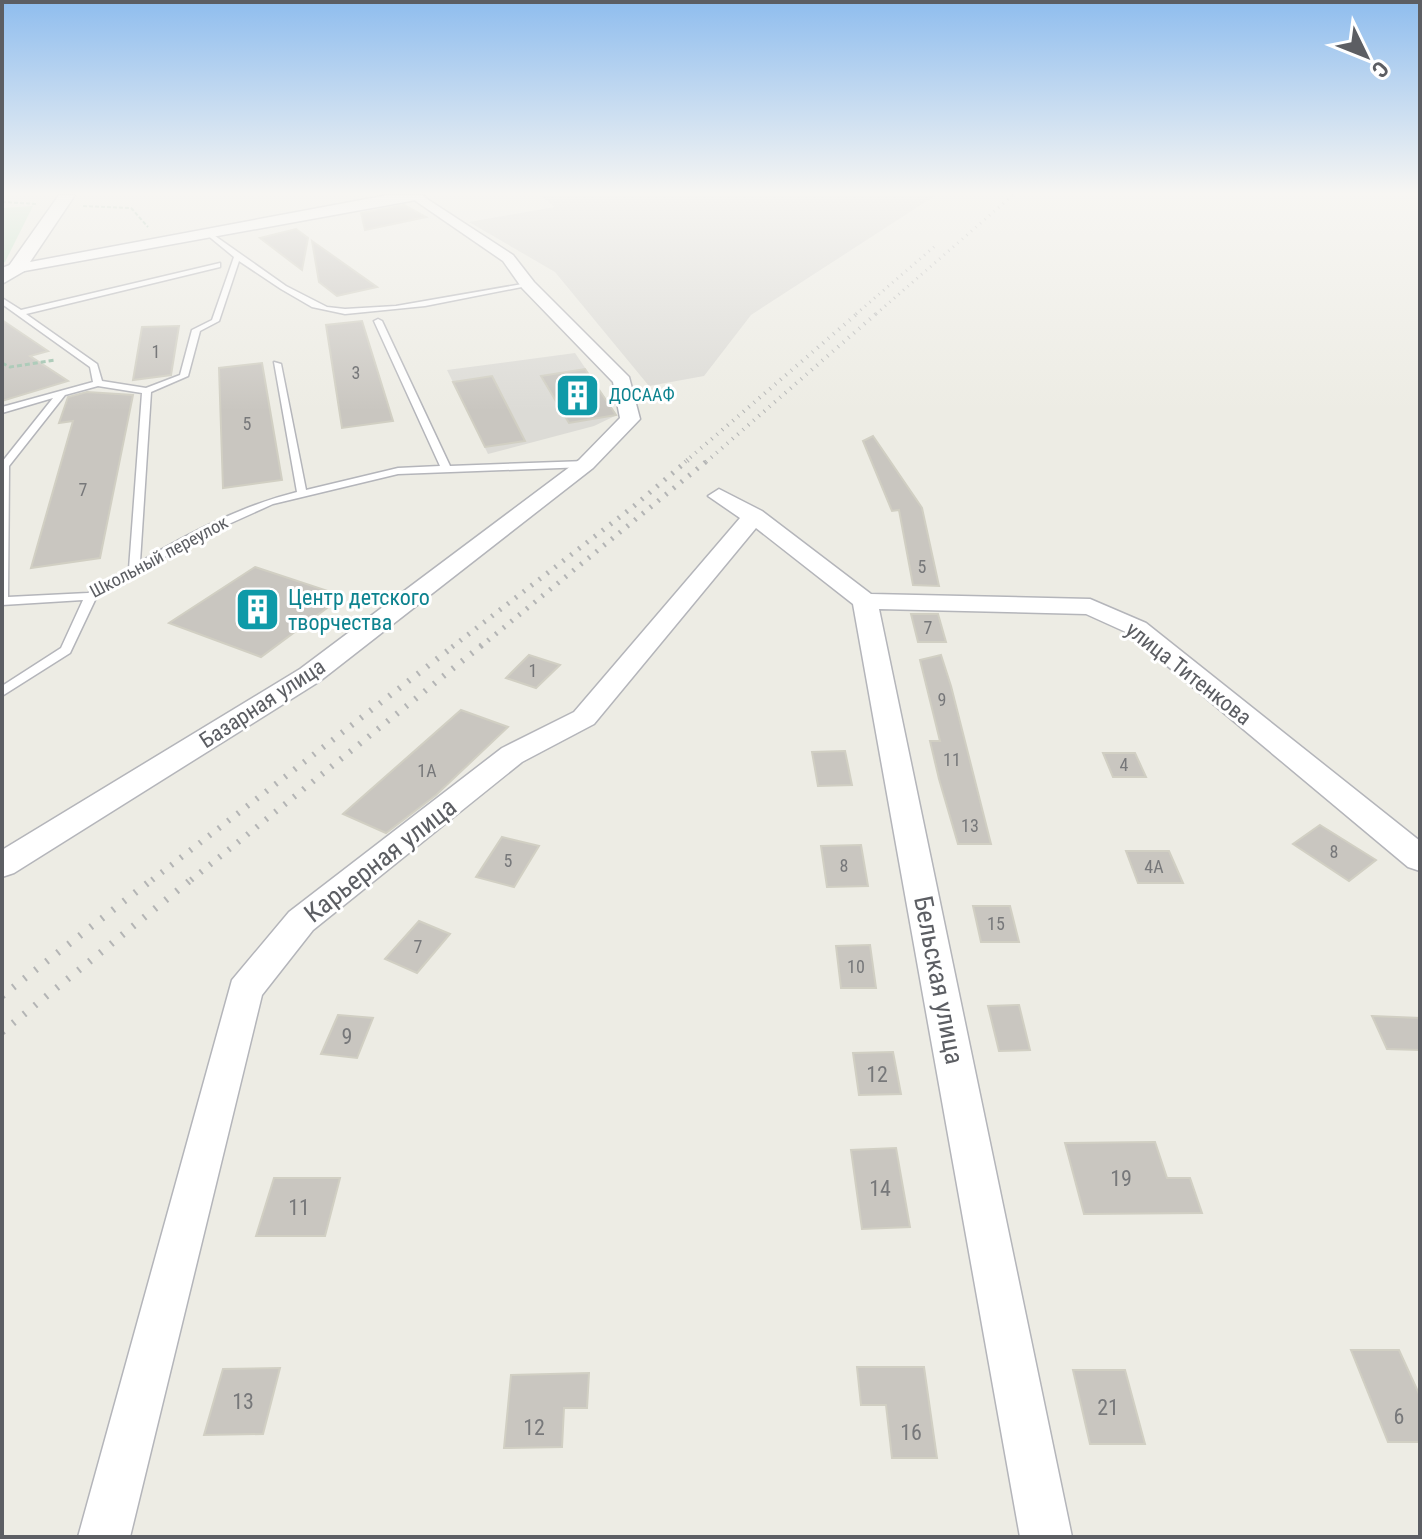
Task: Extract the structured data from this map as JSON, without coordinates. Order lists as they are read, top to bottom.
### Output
{
  "streets": {
    "street": [
      "улица Титенкова",
      "Базарная улица",
      "Карьерная улица",
      "Бельская улица"
    ],
    "lane": ["Школьный переулок"]
  },
  "crossings": [
    ["Школьный переулок", "Базарная улица"],
    ["улица Титенкова", "Бельская улица"]
  ],
  "places": {
    "building": ["ДОСААФ", "Центр детского творчества"]
  },
  "house_numbers": [
    "1",
    "3",
    "5",
    "7",
    "5",
    "7",
    "1",
    "9",
    "11",
    "4",
    "1А",
    "13",
    "8",
    "5",
    "8",
    "4А",
    "15",
    "7",
    "10",
    "9",
    "12",
    "19",
    "14",
    "11",
    "13",
    "21",
    "6",
    "12",
    "16"
  ],
  "north": "bottom right"
}
